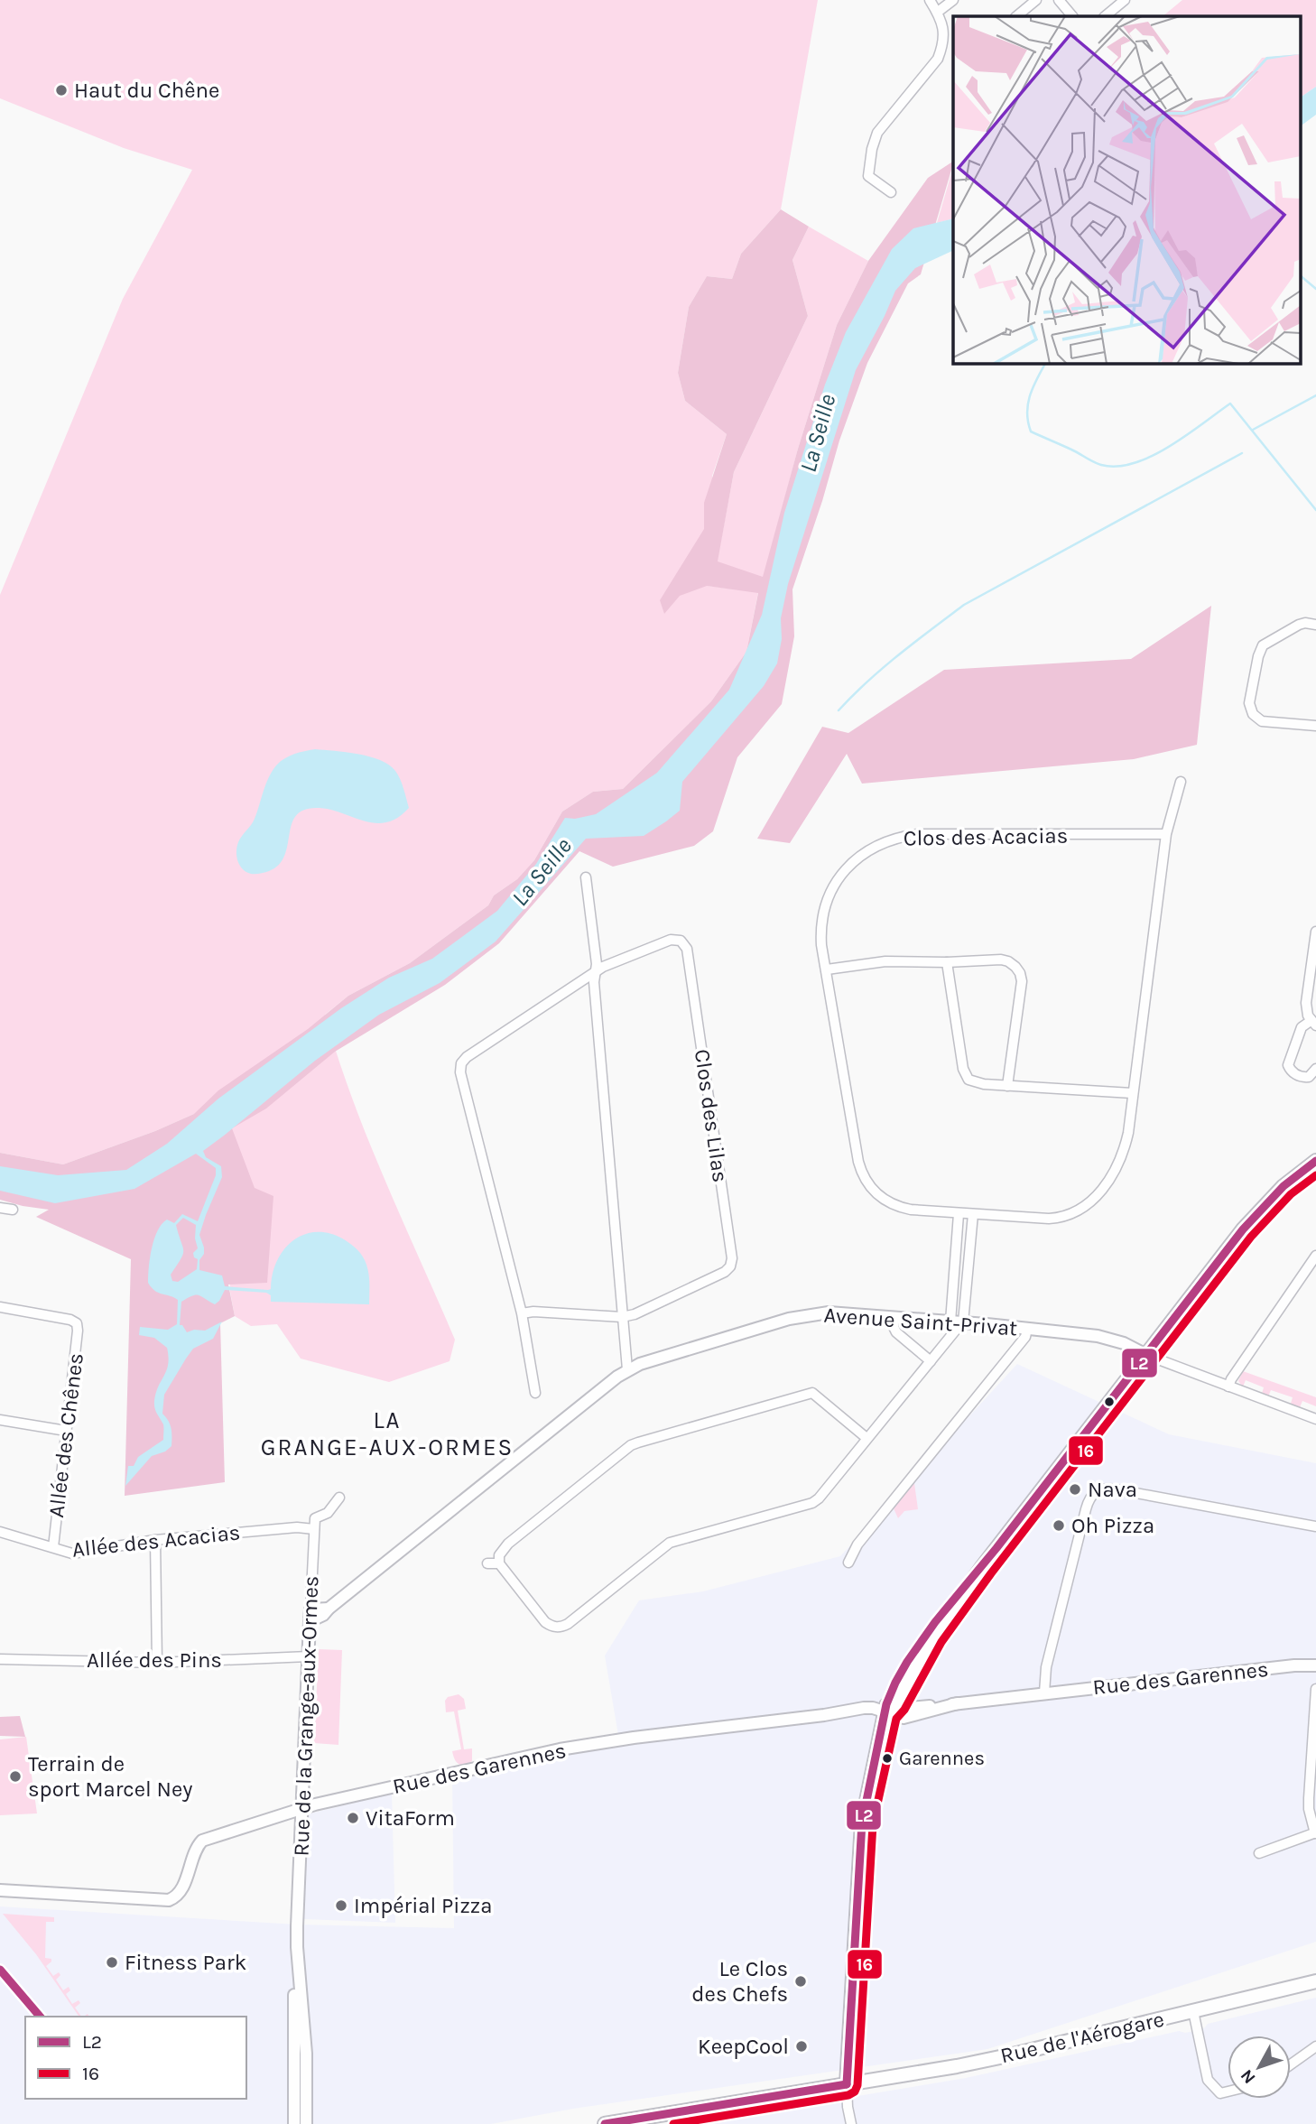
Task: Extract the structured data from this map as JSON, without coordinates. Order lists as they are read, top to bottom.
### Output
{
  "streets": {
    "main road": ["Rue de l'Aérogare"],
    "street": [
      "Clos des Acacias",
      "Clos des Lilas",
      "Avenue Saint-Privat",
      "Allée des Chênes",
      "Allée des Acacias",
      "Allée des Pins",
      "Rue des Garennes",
      "Rue de la Grange-aux-Ormes"
    ]
  },
  "crossings": [
    ["Avenue Saint-Privat", "Rue de la Grange-aux-Ormes"],
    ["Allée des Chênes", "Allée des Acacias"],
    ["Allée des Acacias", "Rue de la Grange-aux-Ormes"],
    ["Allée des Pins", "Rue de la Grange-aux-Ormes"],
    ["Rue des Garennes", "Rue de la Grange-aux-Ormes"]
  ],
  "districts": ["LA GRANGE-AUX-ORMES"],
  "water": ["La Seille"],
  "places": [
    "Haut du Chêne",
    "Nava",
    "Oh Pizza",
    "Garennes",
    "Terrain de sport Marcel Ney",
    "VitaForm",
    "Impérial Pizza",
    "Fitness Park",
    "Le Clos des Chefs",
    "KeepCool"
  ],
  "lines": ["transit line L2", "transit line 16"],
  "legend": ["L2", "16"],
  "north": "bottom left"
}
